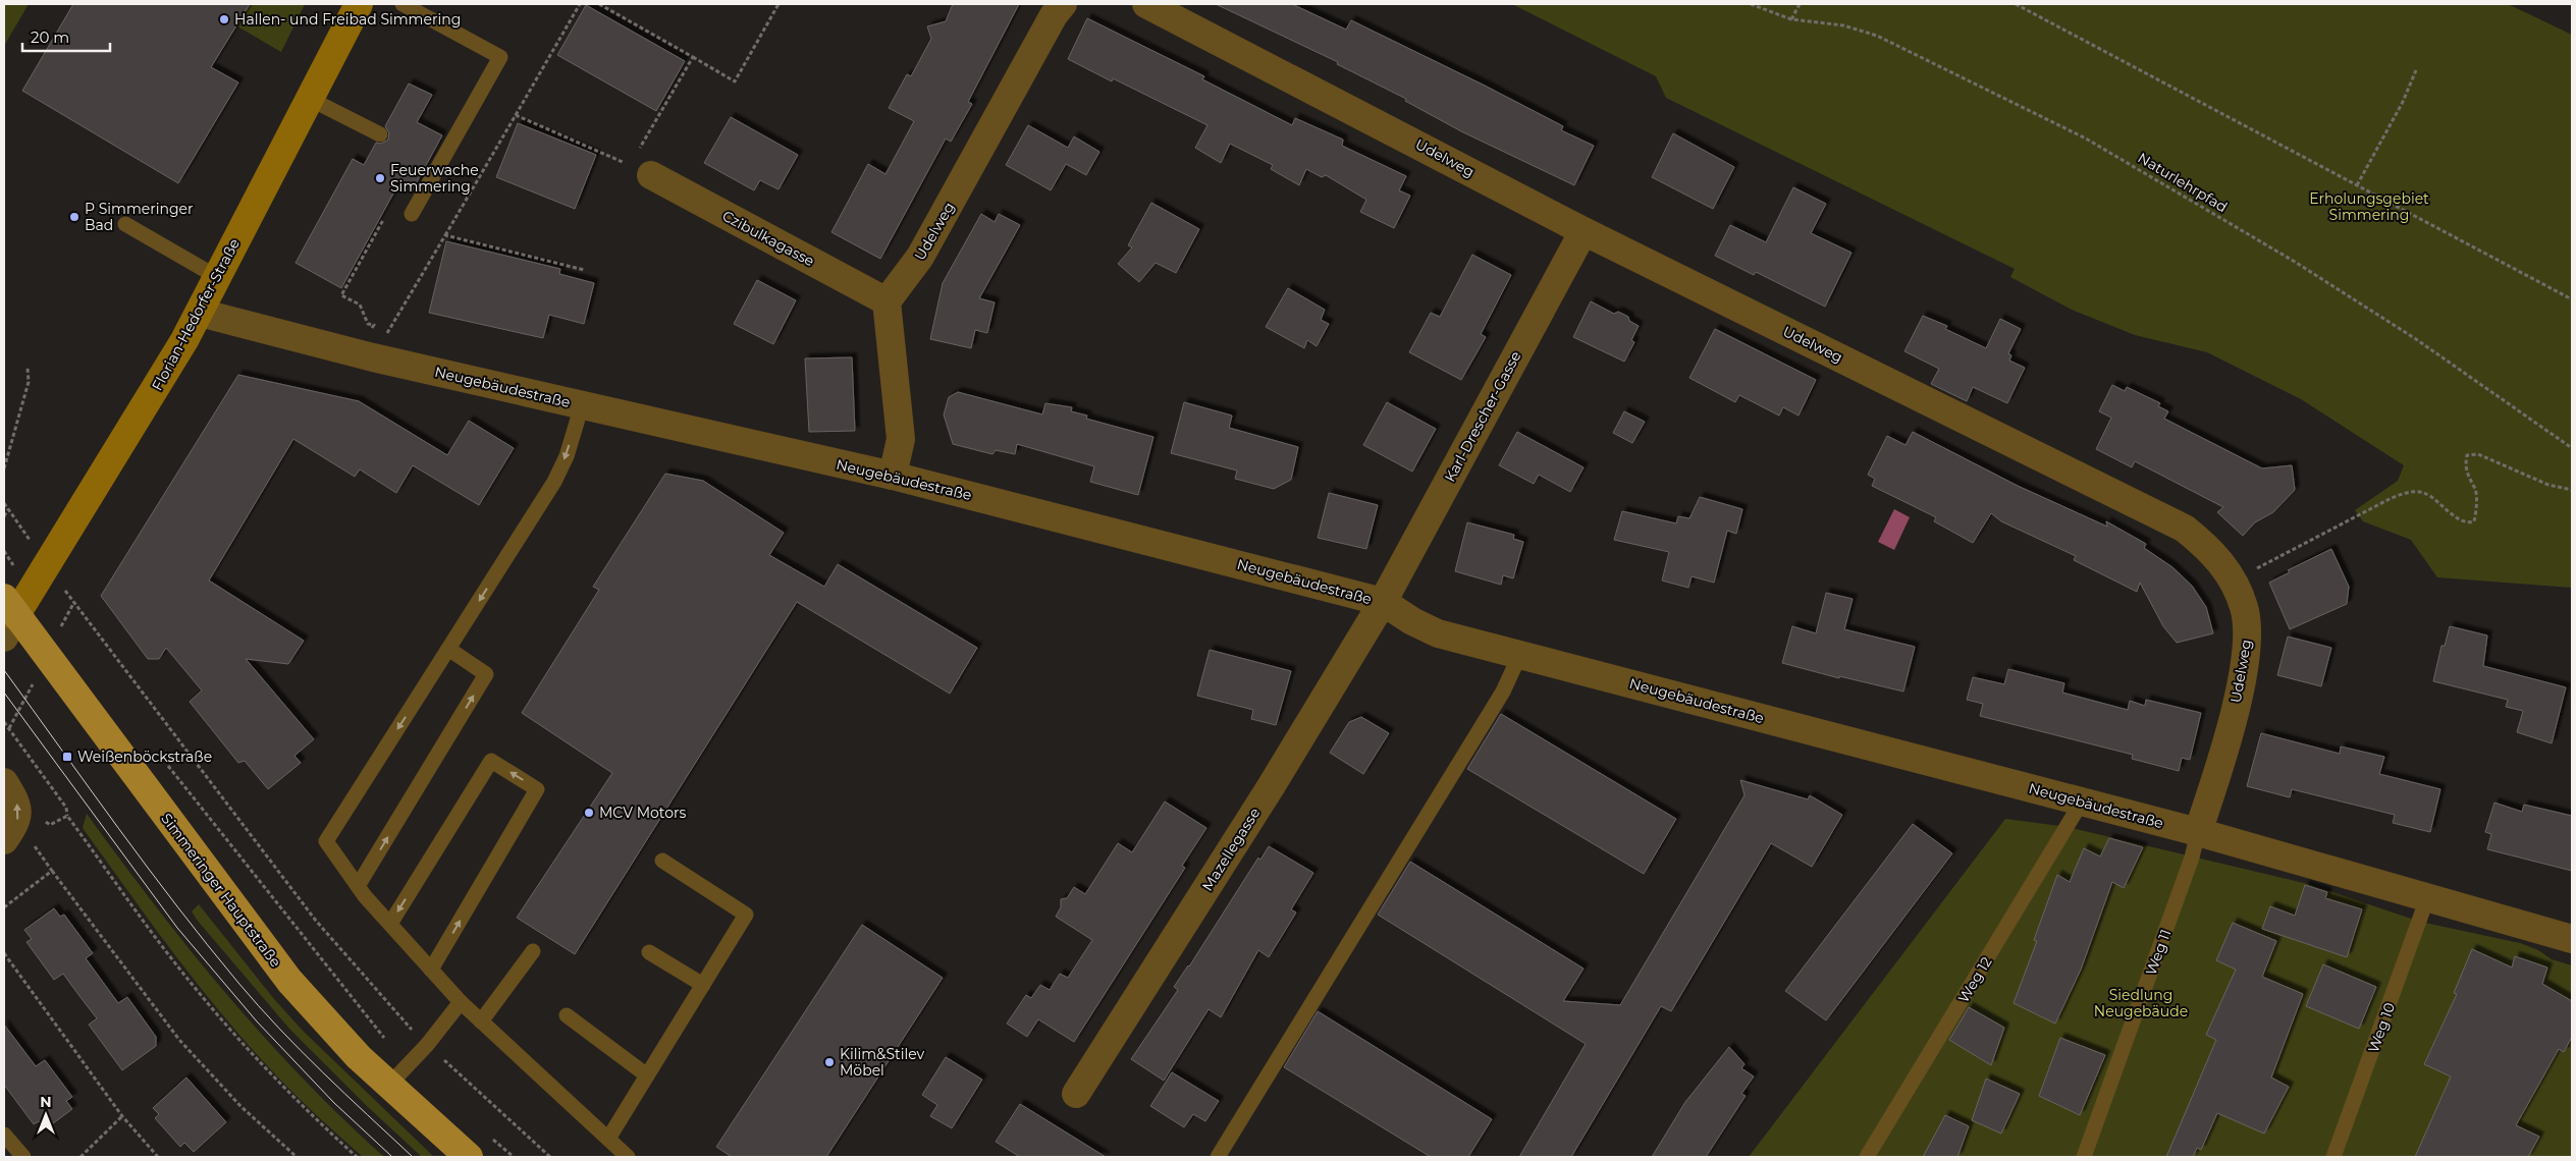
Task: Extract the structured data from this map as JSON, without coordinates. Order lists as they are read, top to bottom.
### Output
{
  "streets": {
    "main road": ["Florian-Hedorfer-Straße", "Simmeringer Hauptstraße"],
    "street": [
      "Udelweg",
      "Czibulkagasse",
      "Neugebäudestraße",
      "Karl-Drescher-Gasse",
      "Mazellegasse"
    ],
    "lane": ["Weg 11", "Weg 12", "Weg 10"],
    "path": ["Naturlehrpfad"]
  },
  "crossings": [
    ["Udelweg", "Czibulkagasse"],
    ["Udelweg", "Neugebäudestraße"],
    ["Udelweg", "Karl-Drescher-Gasse"],
    ["Udelweg", "Weg 11"],
    ["Florian-Hedorfer-Straße", "Neugebäudestraße"],
    ["Florian-Hedorfer-Straße", "Simmeringer Hauptstraße"],
    ["Neugebäudestraße", "Karl-Drescher-Gasse"],
    ["Neugebäudestraße", "Mazellegasse"],
    ["Neugebäudestraße", "Weg 11"],
    ["Neugebäudestraße", "Weg 12"],
    ["Neugebäudestraße", "Weg 10"],
    ["Karl-Drescher-Gasse", "Mazellegasse"]
  ],
  "parks": ["Erholungsgebiet Simmering", "Siedlung Neugebäude"],
  "places": {
    "other": [
      "Hallen- und Freibad Simmering",
      "Feuerwache Simmering",
      "P Simmeringer Bad",
      "MCV Motors",
      "Kilim&Stilev Möbel"
    ],
    "transit": ["Weißenböckstraße"]
  },
  "scale_bar": "20 m",
  "north": "top"
}
